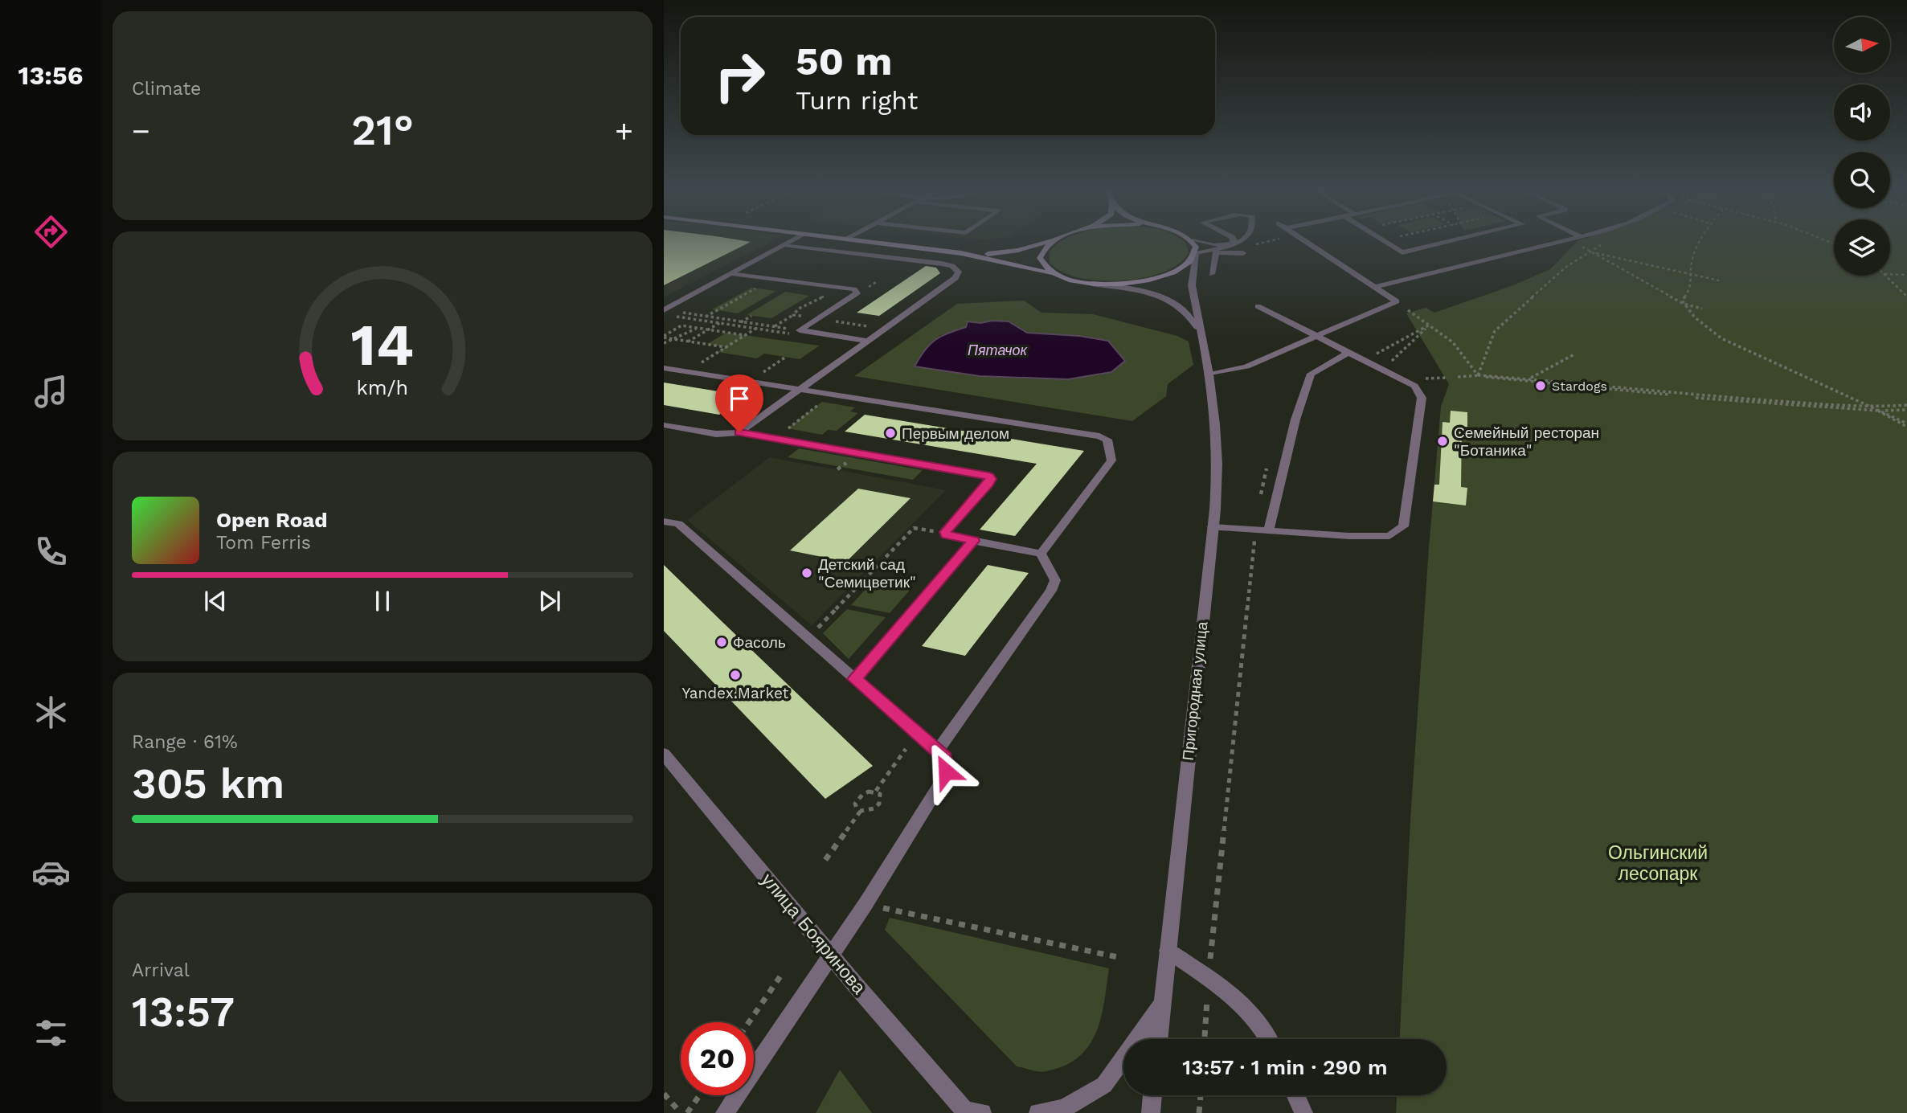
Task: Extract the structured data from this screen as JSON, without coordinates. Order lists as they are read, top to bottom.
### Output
{
  "streets": {
    "street": ["Пригородная улица", "улица Бояринова"]
  },
  "water": ["Пятачок"],
  "parks": ["Ольгинский лесопарк"],
  "places": [
    "Stardogs",
    "Первым делом",
    "Семейный ресторан \"Ботаника\"",
    "Детский сад \"Семицветик\"",
    "Фасоль",
    "Yandex.Market"
  ],
  "north": "right",
  "page": {
    "tabs": "13:56",
    "tile": [
      "Climate",
      ["Range · 61%", "305 km"],
      ["Arrival", "13:57"]
    ],
    "turn": ["50 m", "Turn right"],
    "heat": ["−", "21°", "+"],
    "song": ["Open Road", "Tom Ferris"],
    "limit": "20",
    "trip": "13:57 · 1 min · 290 m",
    "gauge": ["14", "km/h"]
  }
}
